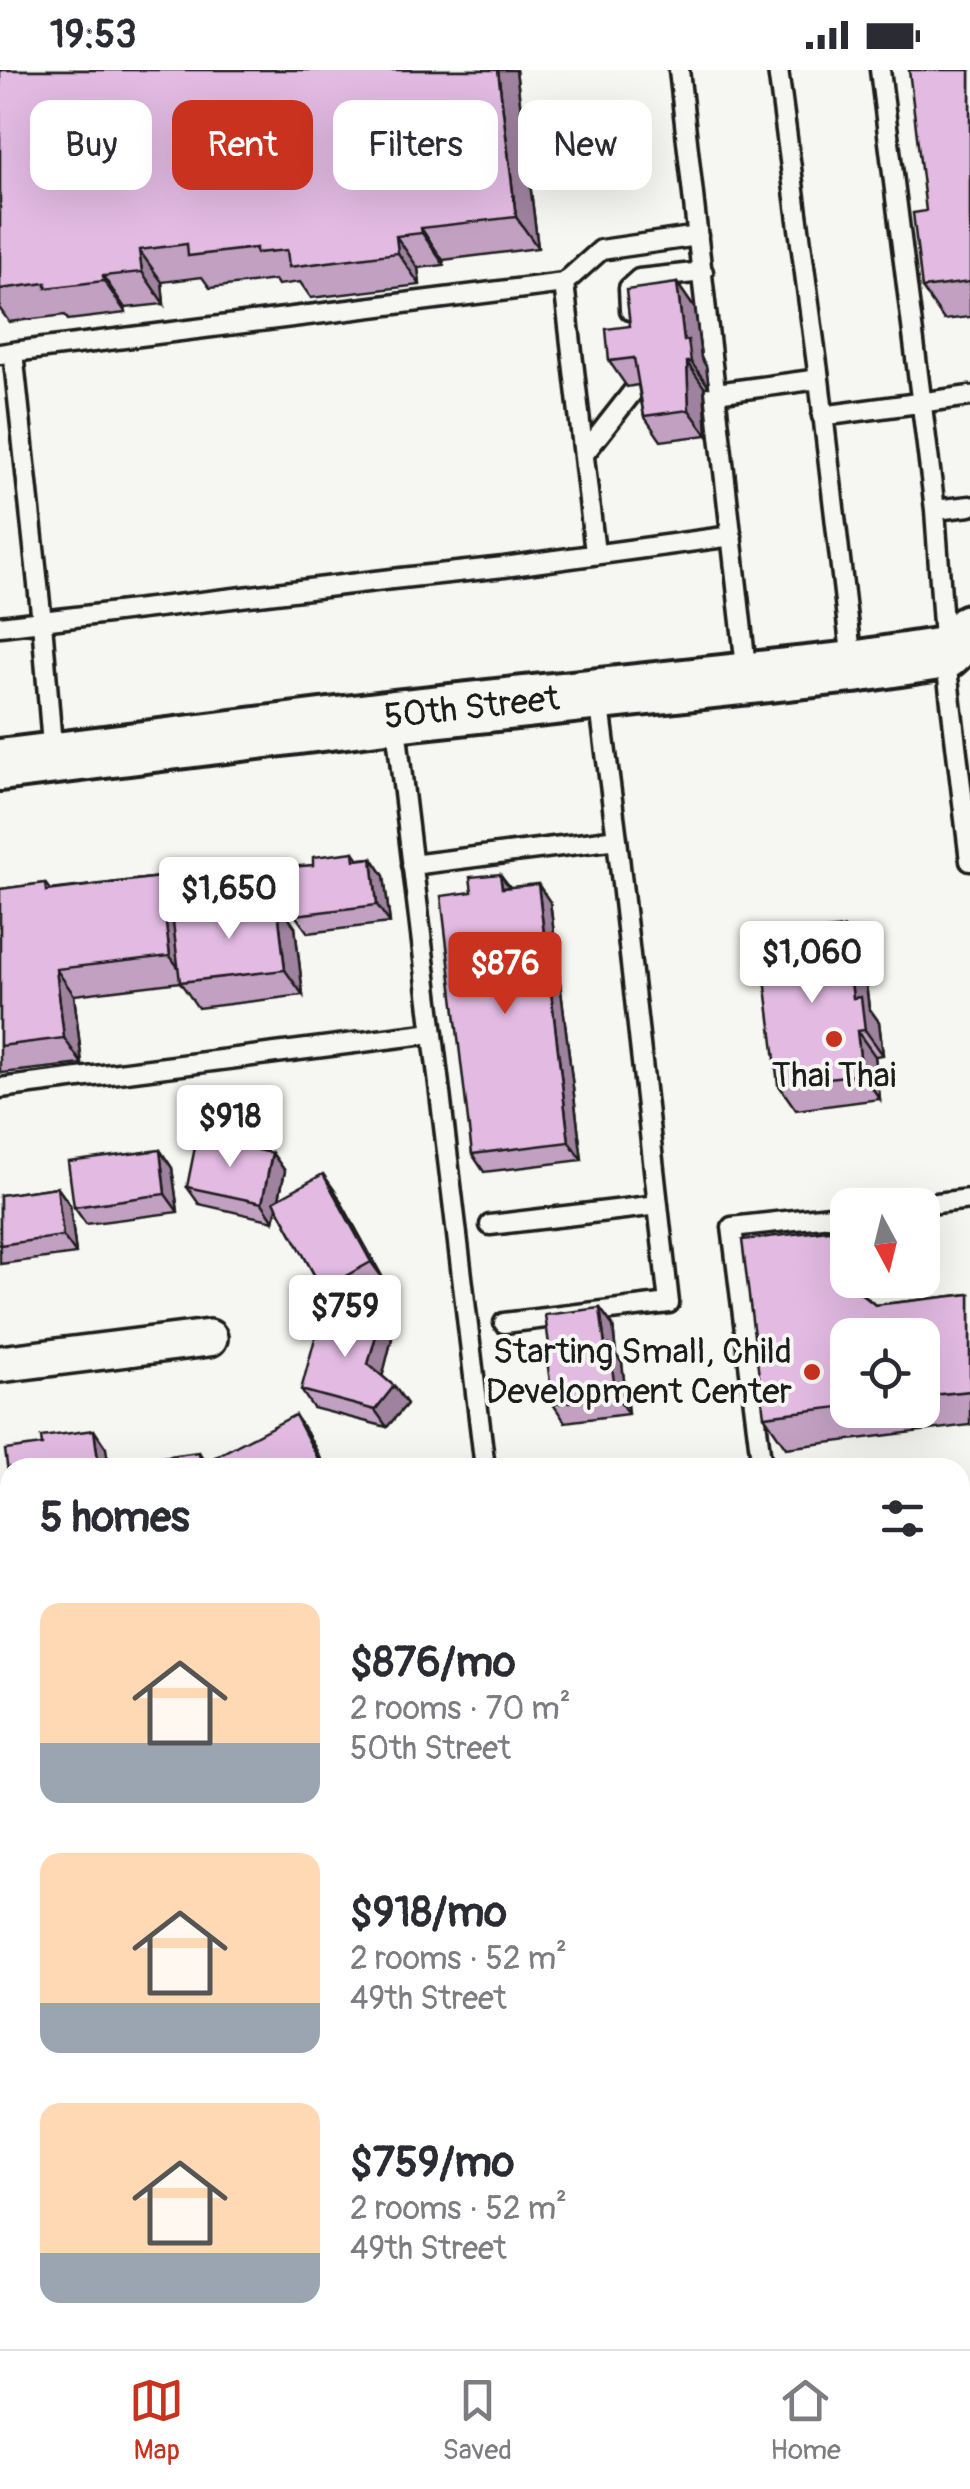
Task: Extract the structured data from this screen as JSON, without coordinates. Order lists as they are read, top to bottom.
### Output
{
  "streets": {
    "main road": ["50th Street"]
  },
  "places": ["Thai Thai", "Starting Small, Child Development Center"],
  "north": "bottom",
  "page": {
    "status": "19:53",
    "chip": [
      "Buy",
      "Rent",
      "Filters",
      "New"
    ],
    "price": [
      "$1,650",
      "$1,060",
      "$876",
      "$918",
      "$759"
    ],
    "heading": "5 homes",
    "list": [
      {
        "name": "$876/mo",
        "note": "2 rooms · 70 m² · 50th Street"
      },
      {
        "name": "$918/mo",
        "note": "2 rooms · 52 m² · 49th Street"
      },
      {
        "name": "$759/mo",
        "note": "2 rooms · 52 m² · 49th Street"
      }
    ],
    "tabs": ["Map", "Saved", "Home"]
  }
}
